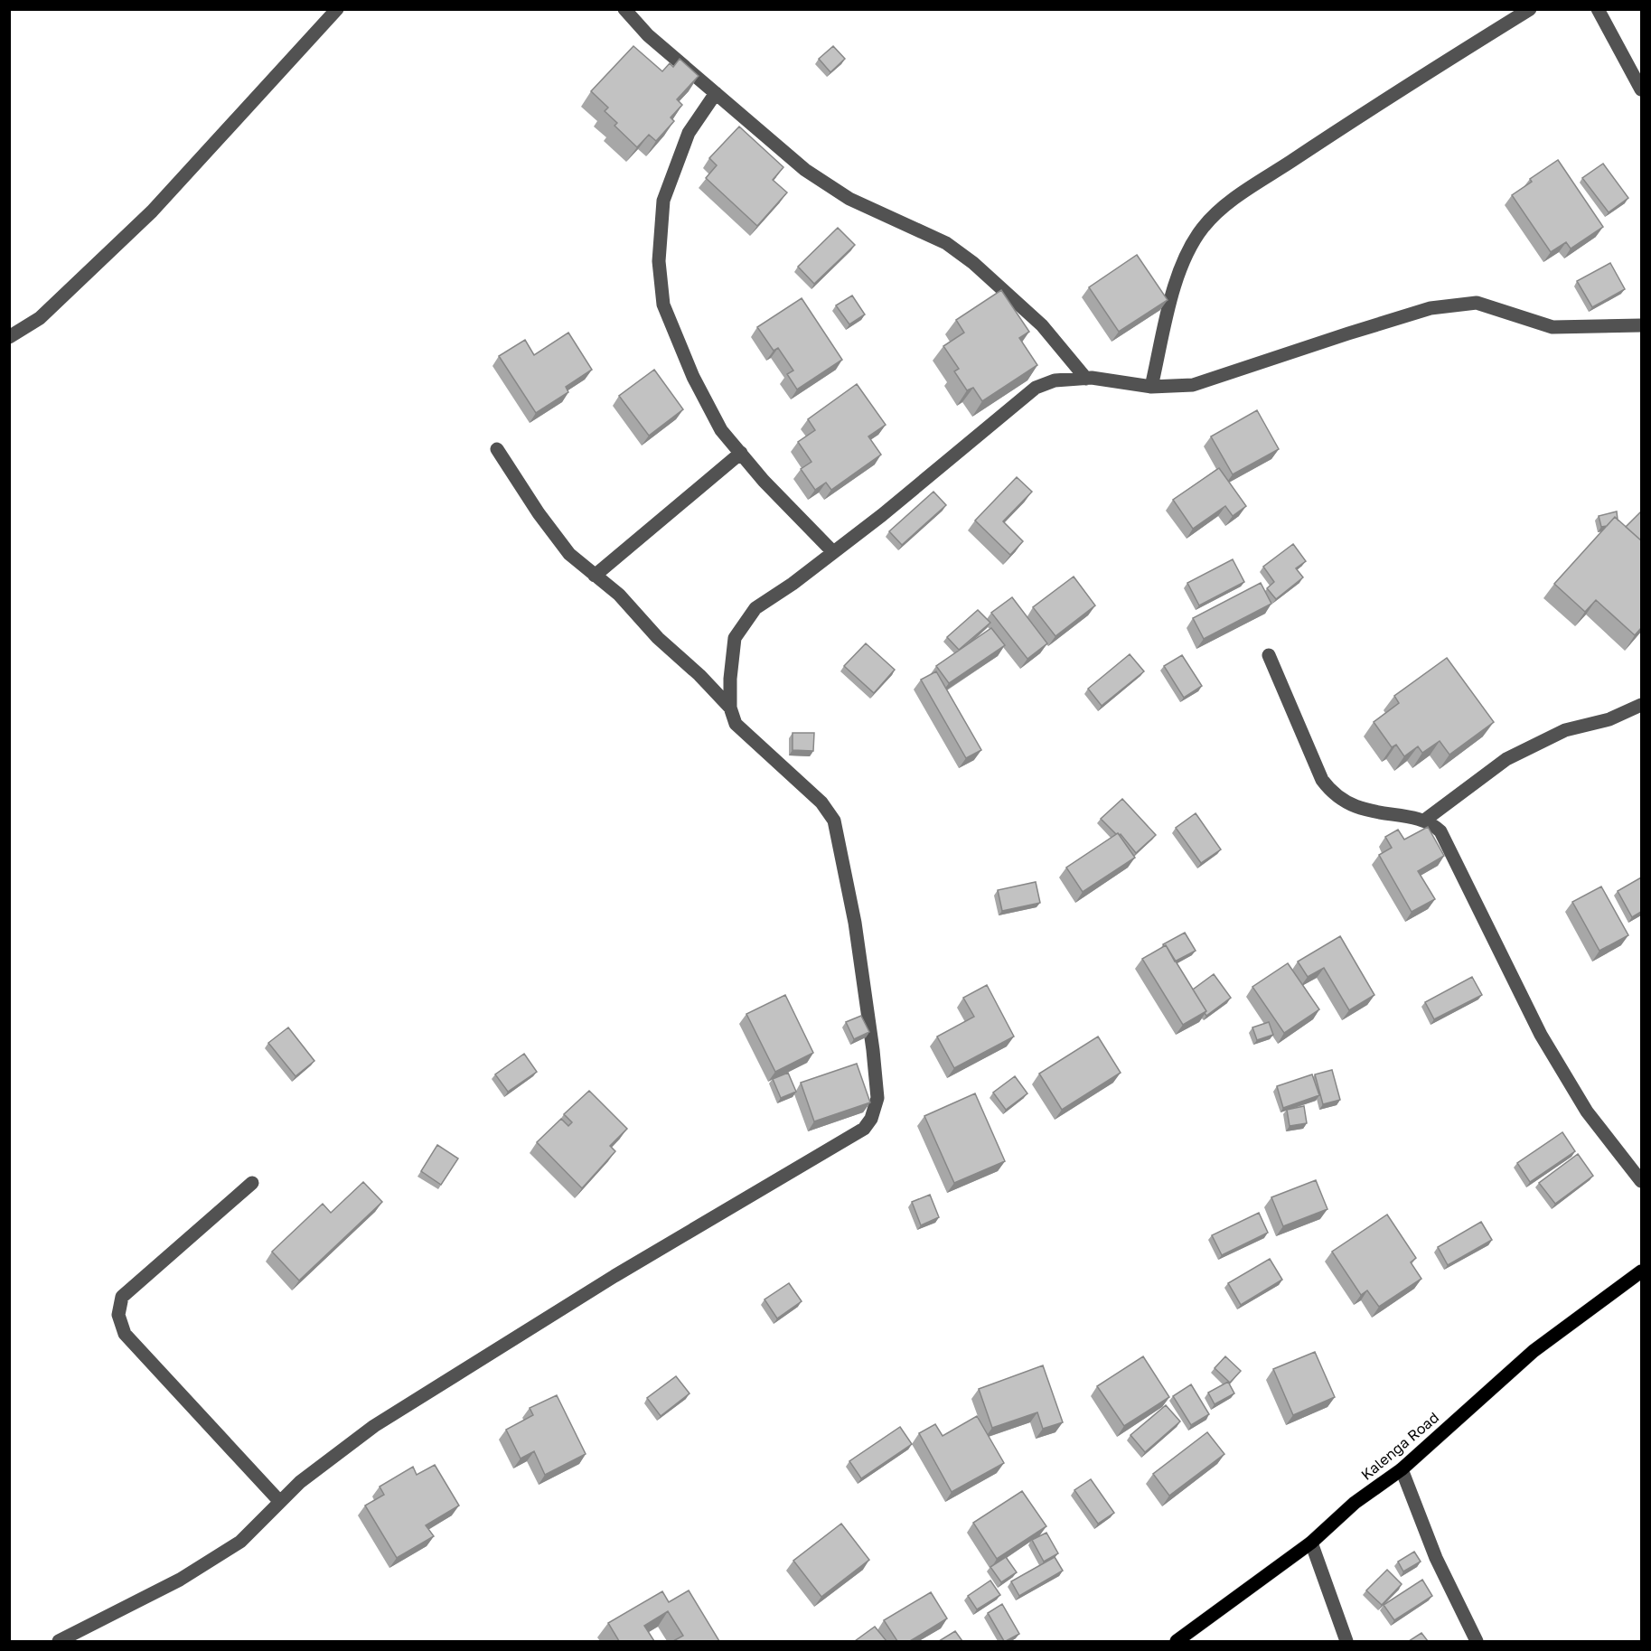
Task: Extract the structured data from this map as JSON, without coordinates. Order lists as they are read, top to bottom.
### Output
{
  "streets": {
    "main road": ["Kalenga Road"]
  }
}
